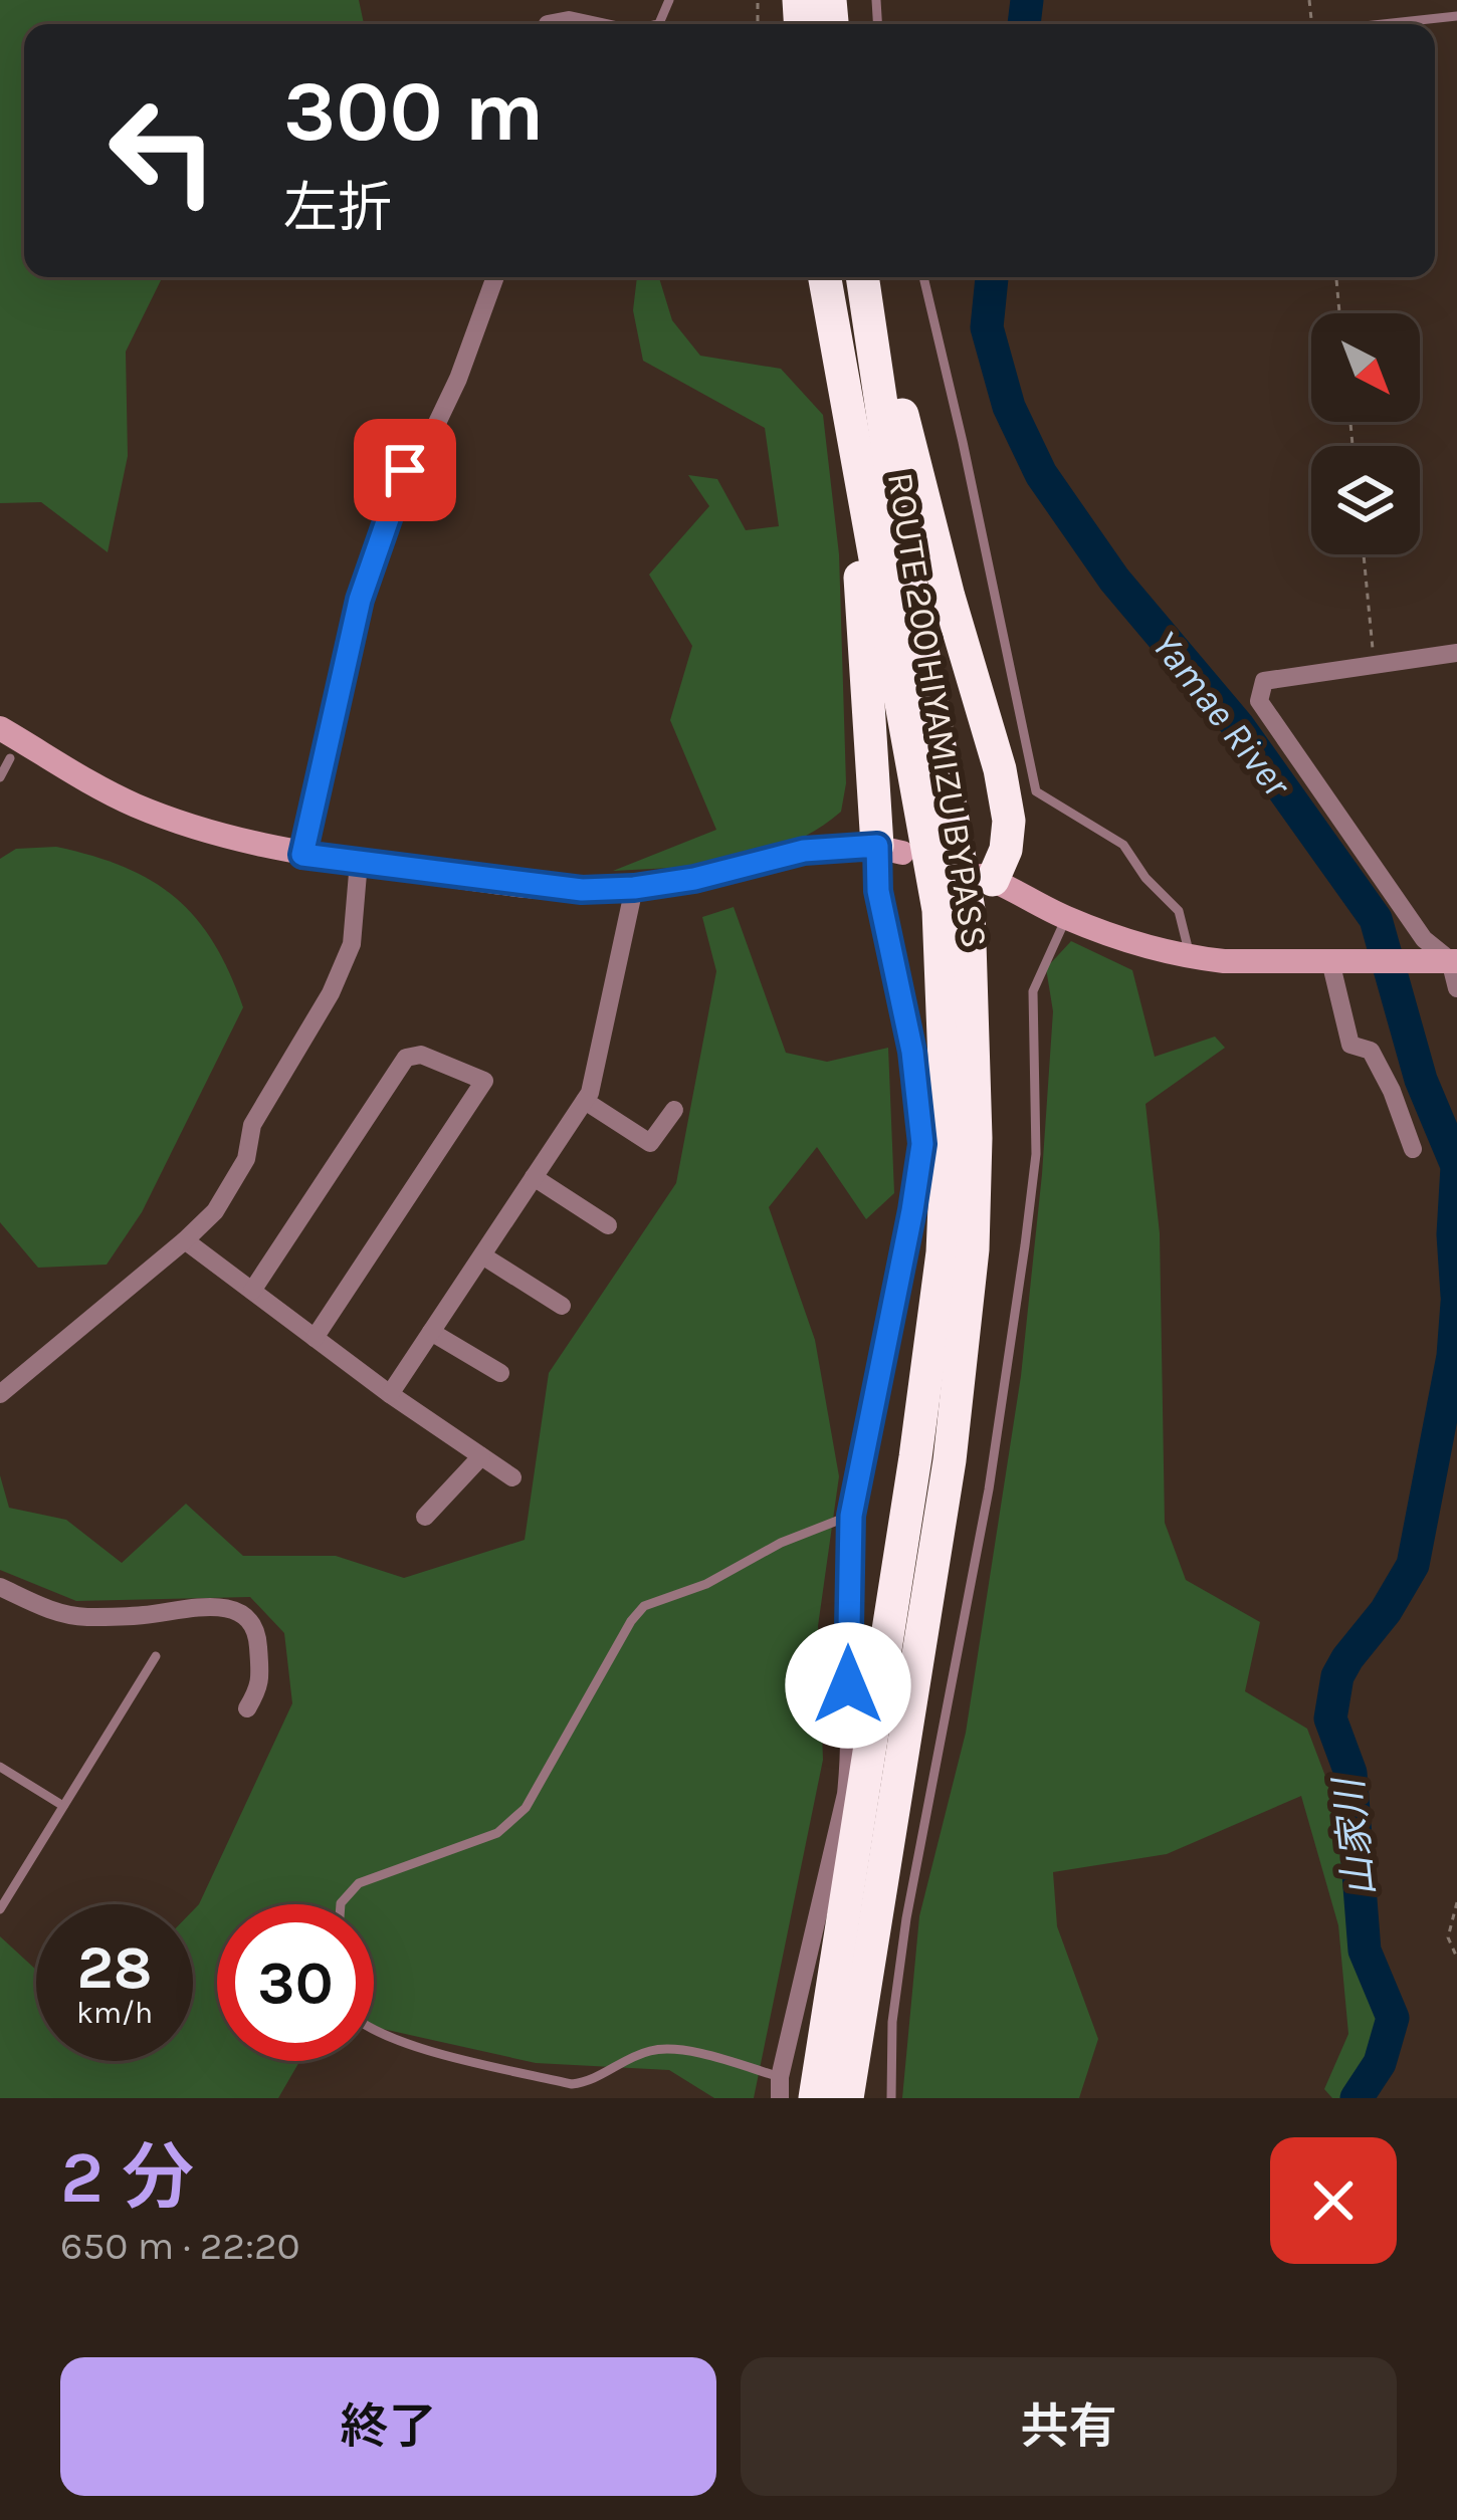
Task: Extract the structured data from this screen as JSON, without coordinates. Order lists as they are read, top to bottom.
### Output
{
  "streets": {
    "highway": ["ROUTE 200 HIYAMIZU BYPASS"]
  },
  "water": ["Yamae River", "山家川"],
  "north": "bottom right",
  "page": {
    "turn": ["300 m", "左折"],
    "speed": "28 km/h",
    "limit": "30",
    "heading": ["2 分", "650 m · 22:20"],
    "buttons": ["終了", "共有"]
  }
}
